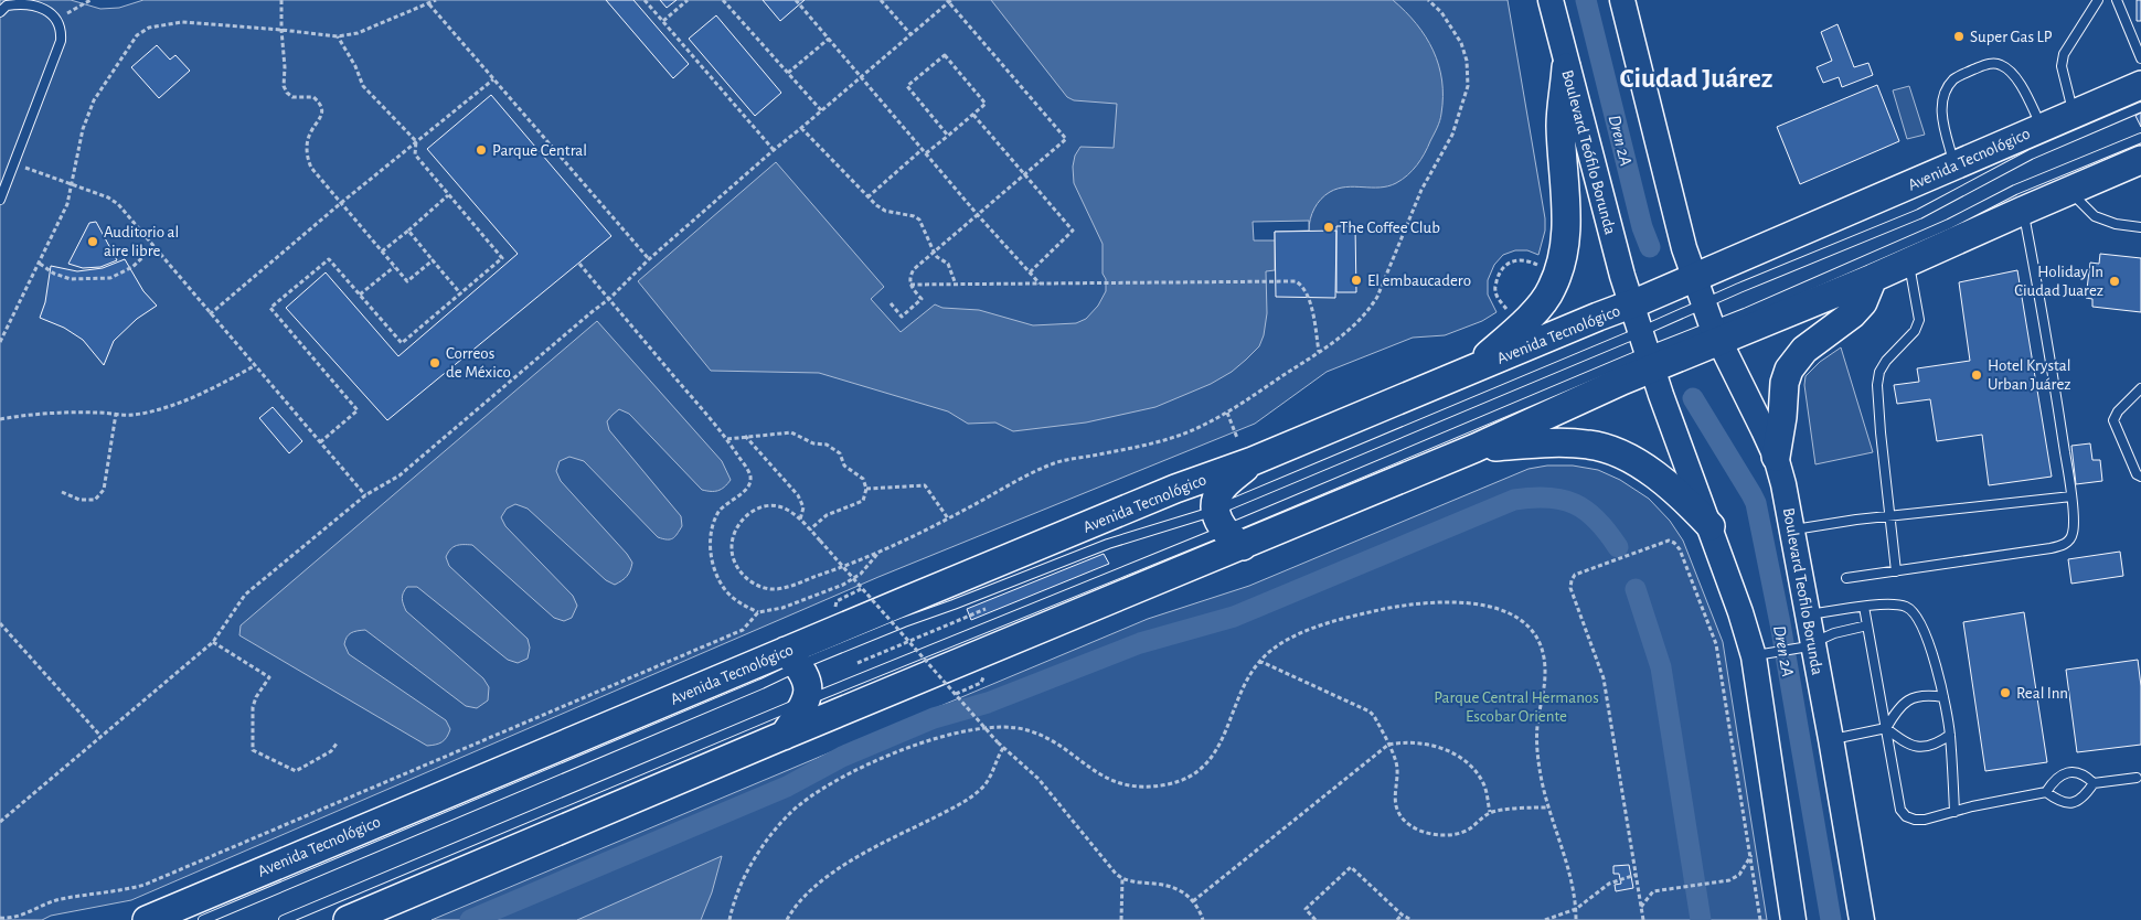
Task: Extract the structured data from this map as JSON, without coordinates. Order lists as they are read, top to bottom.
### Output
{
  "streets": {
    "main road": ["Boulevard Teófilo Borunda", "Avenida Tecnológico", "Boulevard Teofilo Borunda"]
  },
  "crossings": [
    ["Boulevard Teófilo Borunda", "Avenida Tecnológico"],
    ["Avenida Tecnológico", "Boulevard Teofilo Borunda"]
  ],
  "districts": ["Ciudad Juárez"],
  "water": ["Dren 2A"],
  "parks": ["Parque Central Hermanos Escobar Oriente"],
  "places": [
    "Super Gas LP",
    "Parque Central",
    "The Coffee Club",
    "Auditorio al aire libre",
    "El embaucadero",
    "Holiday In Ciudad Juarez",
    "Correos de México",
    "Hotel Krystal Urban Juárez",
    "Real Inn"
  ]
}
